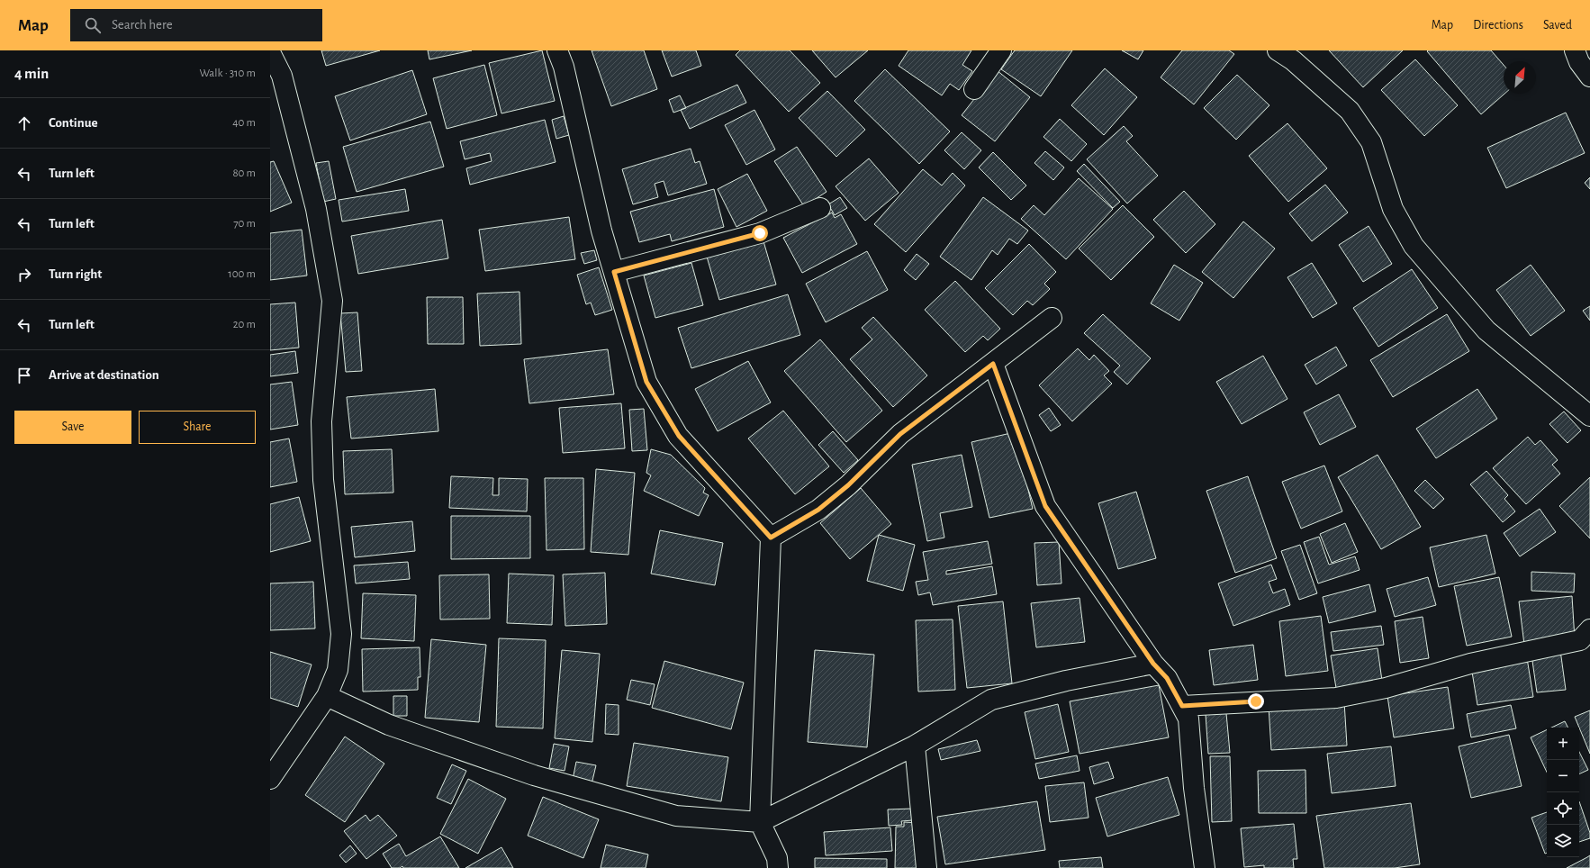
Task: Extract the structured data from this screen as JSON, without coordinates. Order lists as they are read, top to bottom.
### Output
{
  "north": "top right",
  "page": {
    "header": "Map",
    "search": "Search here",
    "nav": ["Map", "Directions", "Saved"],
    "heading": ["4 min", "Walk · 310 m"],
    "list": [
      ["Continue", "40 m"],
      ["Turn left", "80 m"],
      ["Turn left", "70 m"],
      ["Turn right", "100 m"],
      ["Turn left", "20 m"],
      "Arrive at destination"
    ],
    "buttons": ["Save", "Share"],
    "map_buttons": ["+", "−"]
  }
}
